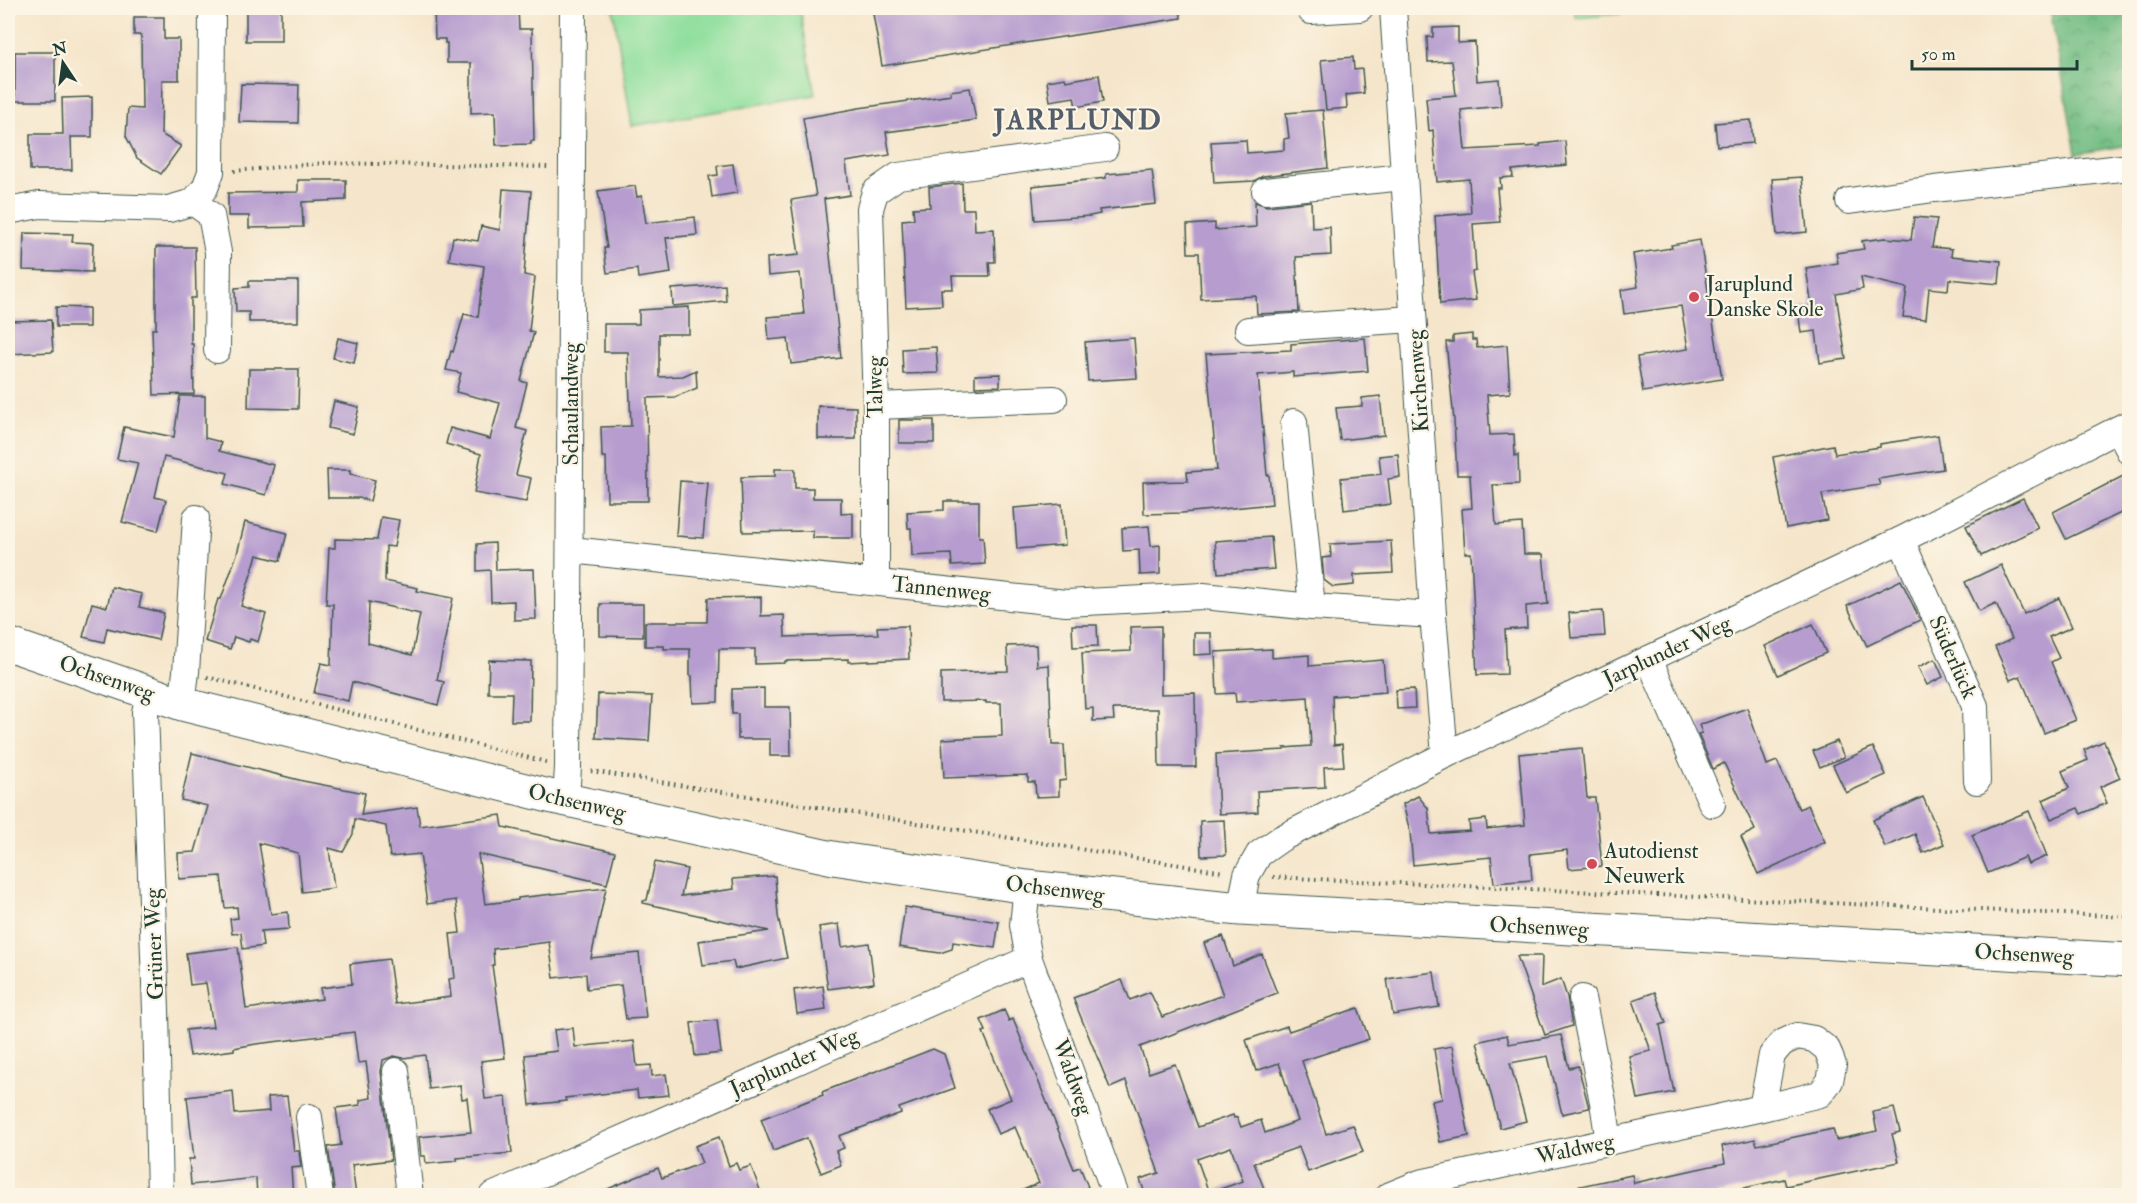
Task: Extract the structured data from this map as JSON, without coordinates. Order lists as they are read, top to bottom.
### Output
{
  "streets": {
    "main road": ["Ochsenweg"],
    "street": [
      "Kirchenweg",
      "Talweg",
      "Schaulandweg",
      "Tannenweg",
      "Jarplunder Weg",
      "Süderlück",
      "Grüner Weg",
      "Waldweg"
    ]
  },
  "crossings": [
    ["Kirchenweg", "Tannenweg"],
    ["Kirchenweg", "Jarplunder Weg"],
    ["Talweg", "Tannenweg"],
    ["Schaulandweg", "Tannenweg"],
    ["Schaulandweg", "Ochsenweg"],
    ["Jarplunder Weg", "Süderlück"],
    ["Jarplunder Weg", "Ochsenweg"],
    ["Jarplunder Weg", "Waldweg"],
    ["Ochsenweg", "Grüner Weg"]
  ],
  "districts": ["JARPLUND"],
  "places": ["Jaruplund Danske Skole", "Autodienst Neuwerk"],
  "scale_bar": "50 m",
  "north": "top"
}
